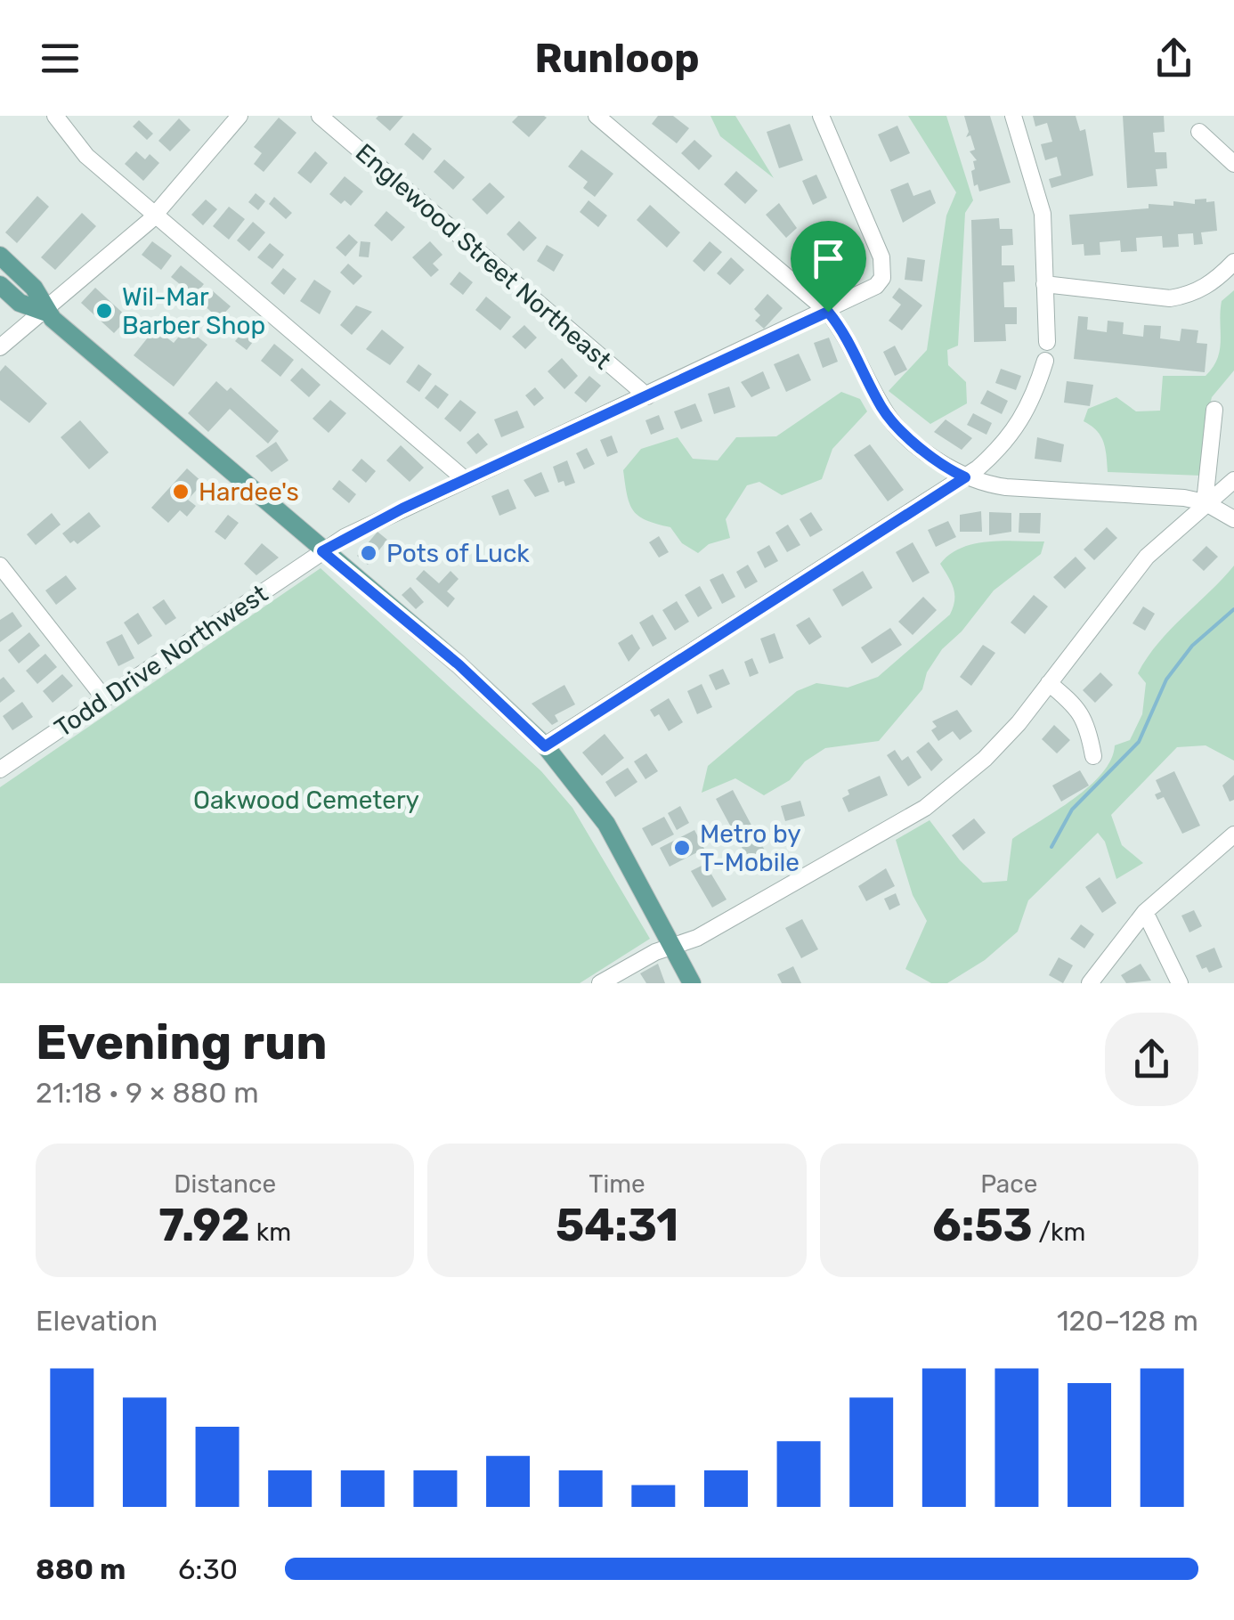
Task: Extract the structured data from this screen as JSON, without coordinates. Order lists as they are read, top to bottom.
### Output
{
  "streets": {
    "street": ["Englewood Street Northeast", "Todd Drive Northwest"]
  },
  "crossings": [
    ["Englewood Street Northeast", "Todd Drive Northwest"]
  ],
  "parks": ["Oakwood Cemetery"],
  "places": [
    "Wil-Mar Barber Shop",
    "Hardee's",
    "Pots of Luck",
    "Metro by T-Mobile"
  ],
  "page": {
    "header": "Runloop",
    "heading": ["Evening run", "21:18 · 9 × 880 m"],
    "stats": [
      ["Distance", "7.92 km"],
      ["Time", "54:31"],
      ["Pace", "6:53 /km"]
    ],
    "chart": ["Elevation", "120–128 m"],
    "list": [
      {
        "name": "880 m",
        "note": "6:30"
      }
    ]
  }
}
